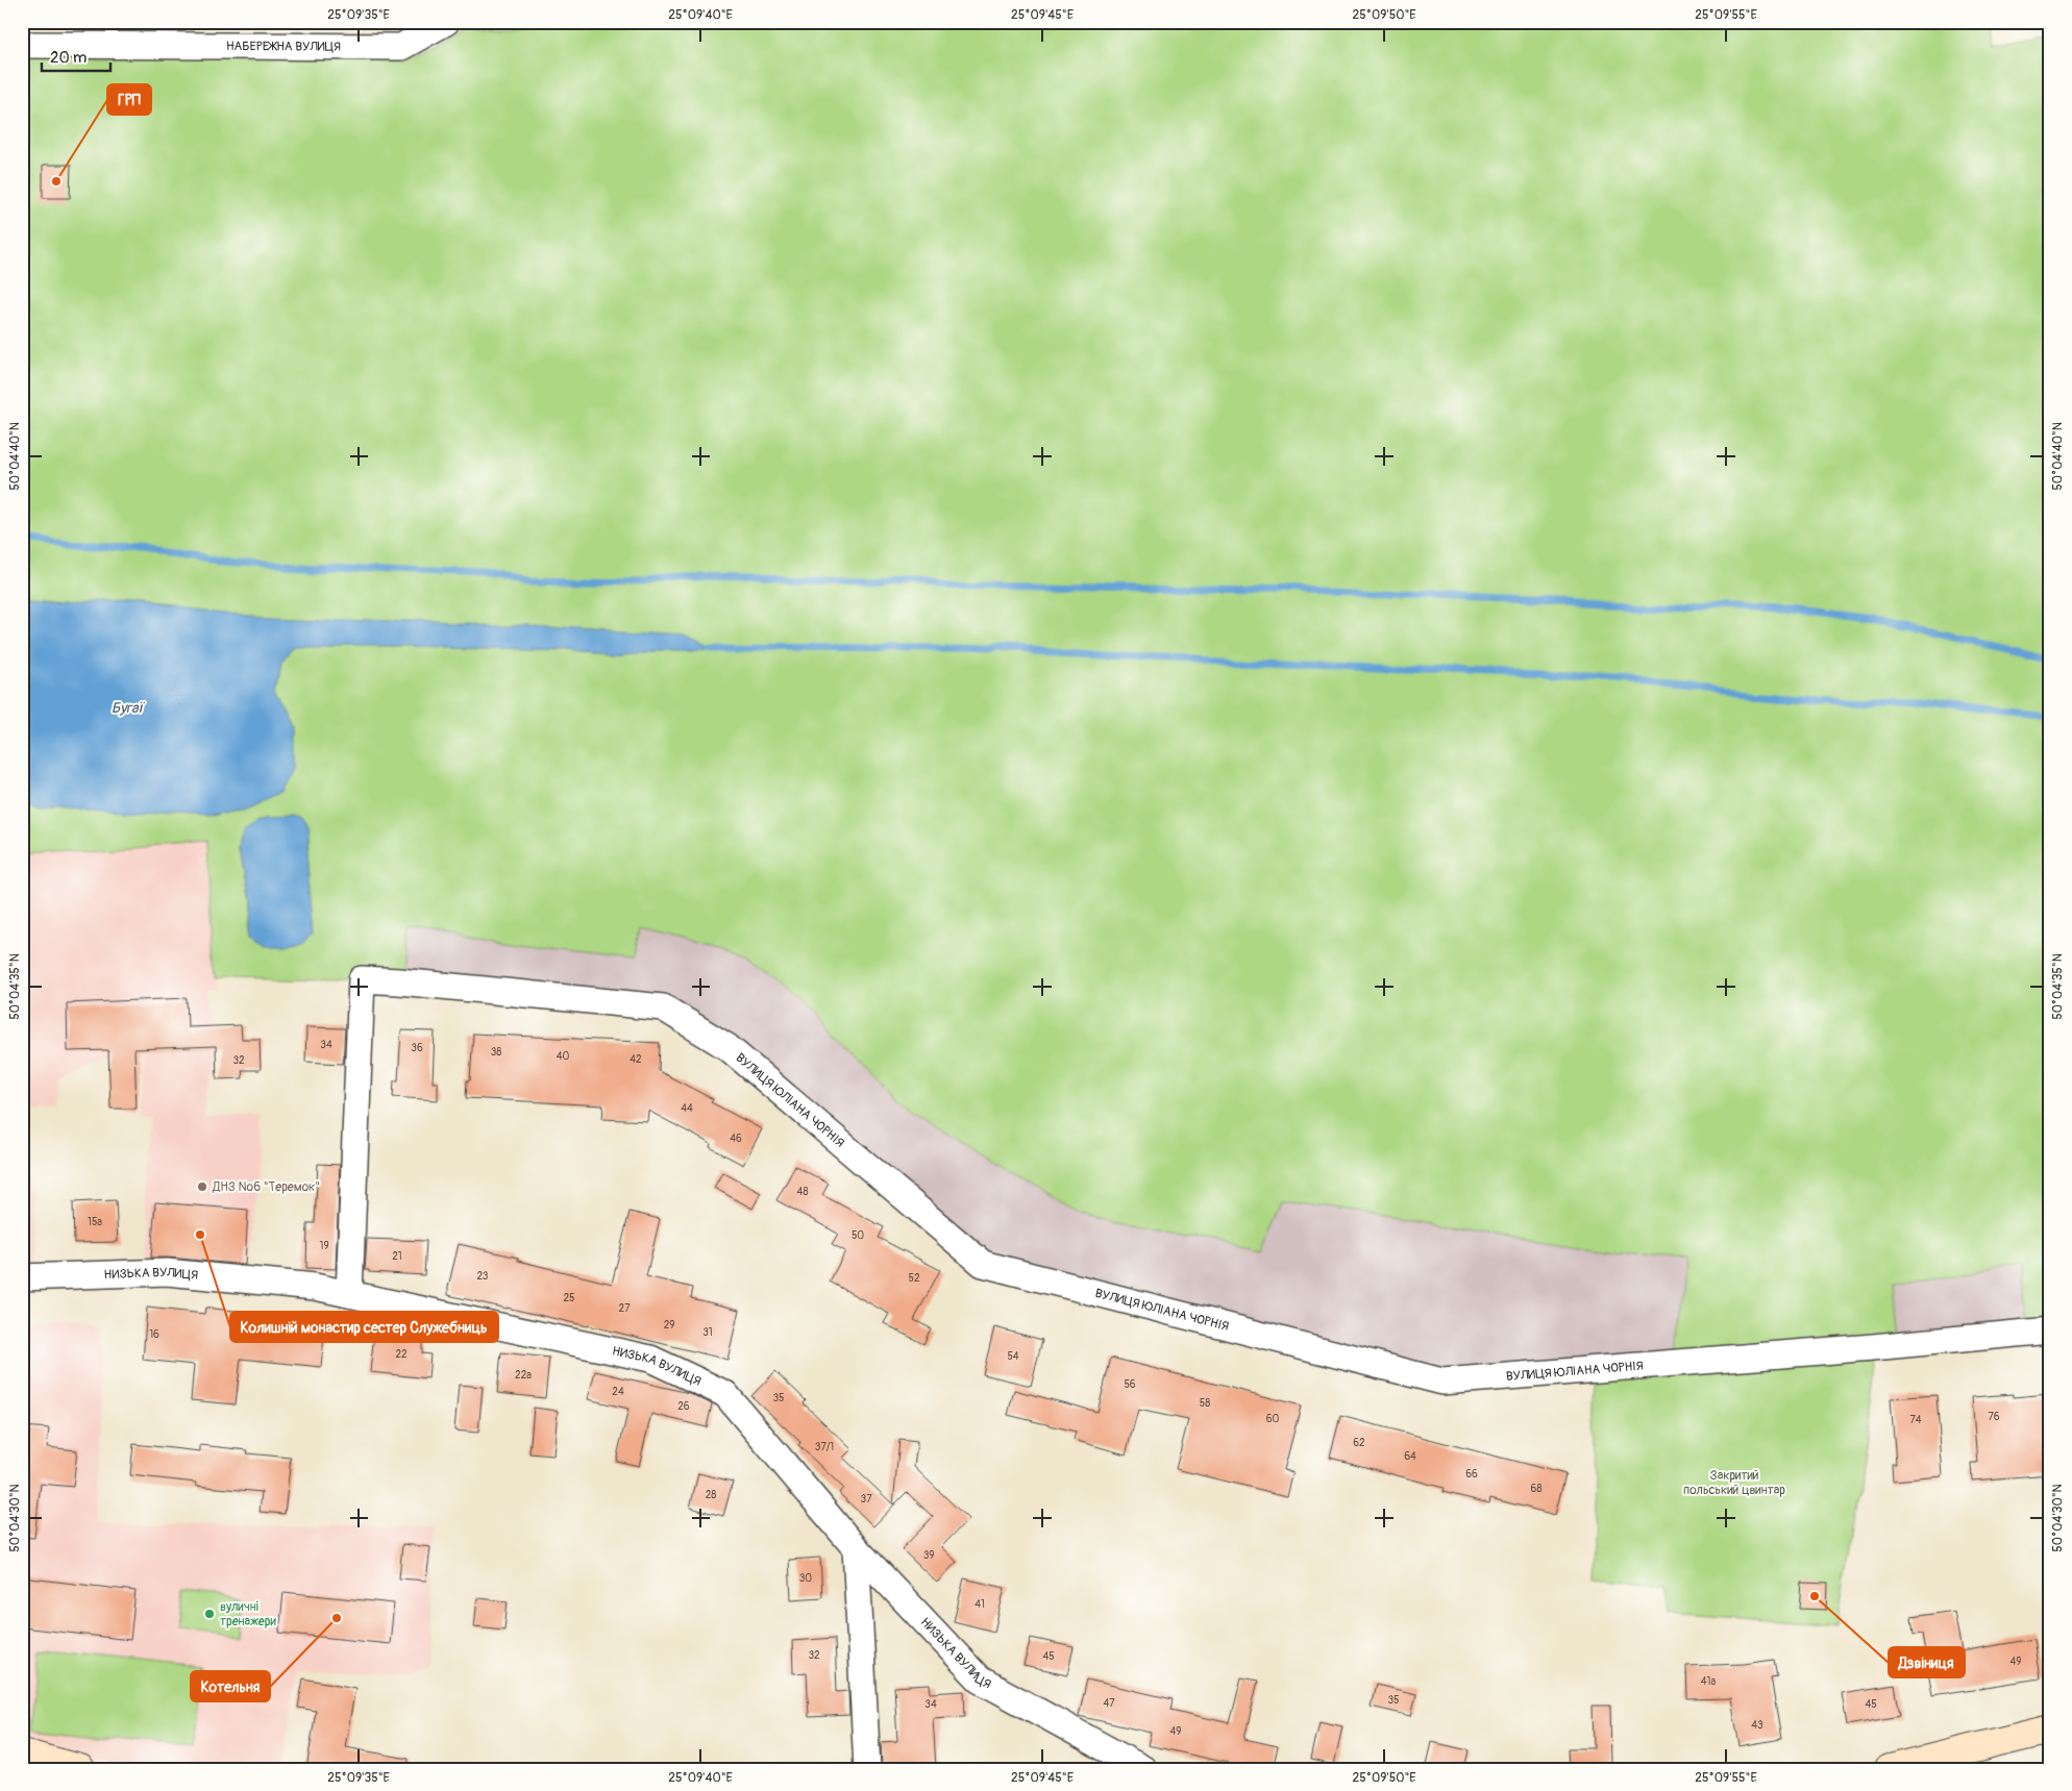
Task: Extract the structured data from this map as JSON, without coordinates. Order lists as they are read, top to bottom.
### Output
{
  "streets": {
    "street": ["НАБЕРЕЖНА ВУЛИЦЯ", "ВУЛИЦЯ ЮЛІАНА ЧОРНІЯ", "НИЗЬКА ВУЛИЦЯ"]
  },
  "crossings": [
    ["ВУЛИЦЯ ЮЛІАНА ЧОРНІЯ", "НИЗЬКА ВУЛИЦЯ"]
  ],
  "water": ["Бугаї"],
  "parks": ["Закритий польський цвинтар"],
  "places": [
    "ГРП",
    "ДНЗ №6 \"Теремок\"",
    "Колишній монастир сестер Служебниць",
    "Дзвіниця",
    "вуличні тренажери",
    "Котельня"
  ],
  "house_numbers": [
    "34",
    "36",
    "38",
    "40",
    "42",
    "32",
    "44",
    "46",
    "48",
    "15а",
    "50",
    "19",
    "21",
    "23",
    "52",
    "25",
    "27",
    "29",
    "31",
    "16",
    "22",
    "54",
    "22а",
    "56",
    "24",
    "35",
    "58",
    "26",
    "76",
    "60",
    "74",
    "62",
    "37/1",
    "64",
    "66",
    "68",
    "28",
    "37",
    "39",
    "30",
    "41",
    "32",
    "45",
    "49",
    "41а",
    "35",
    "47",
    "34",
    "45",
    "43",
    "49"
  ],
  "scale_bar": "20 m",
  "coordinates": [
    "25°09'35\"E",
    "25°09'40\"E",
    "25°09'45\"E",
    "25°09'50\"E",
    "25°09'55\"E",
    "50°04'40\"N",
    "50°04'35\"N",
    "50°04'30\"N"
  ]
}
